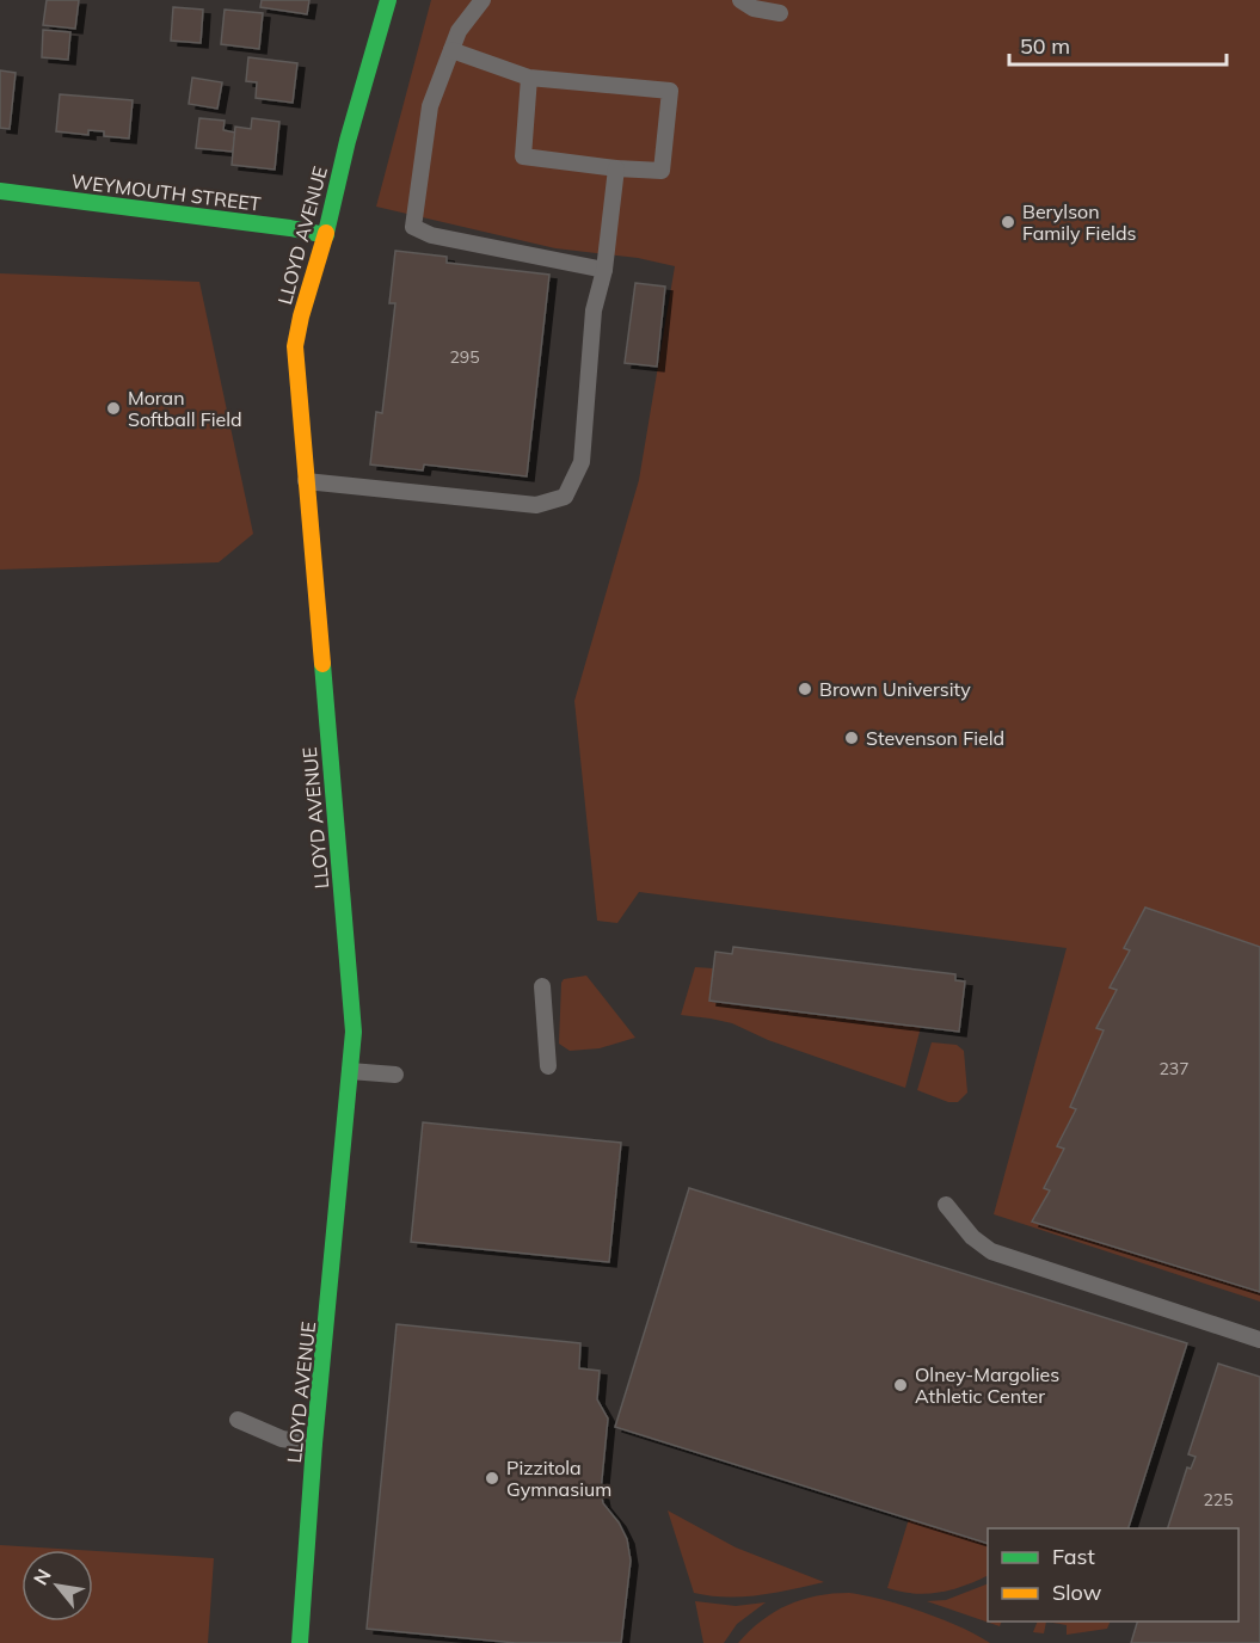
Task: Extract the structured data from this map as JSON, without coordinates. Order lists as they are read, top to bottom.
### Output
{
  "streets": {
    "street": ["WEYMOUTH STREET", "LLOYD AVENUE"]
  },
  "crossings": [
    ["WEYMOUTH STREET", "LLOYD AVENUE"]
  ],
  "places": [
    "Berylson Family Fields",
    "Moran Softball Field",
    "Brown University",
    "Stevenson Field",
    "Olney-Margolies Athletic Center",
    "Pizzitola Gymnasium"
  ],
  "house_numbers": ["295", "237", "225"],
  "legend": ["Fast", "Slow"],
  "scale_bar": "50 m",
  "north": "top left"
}
